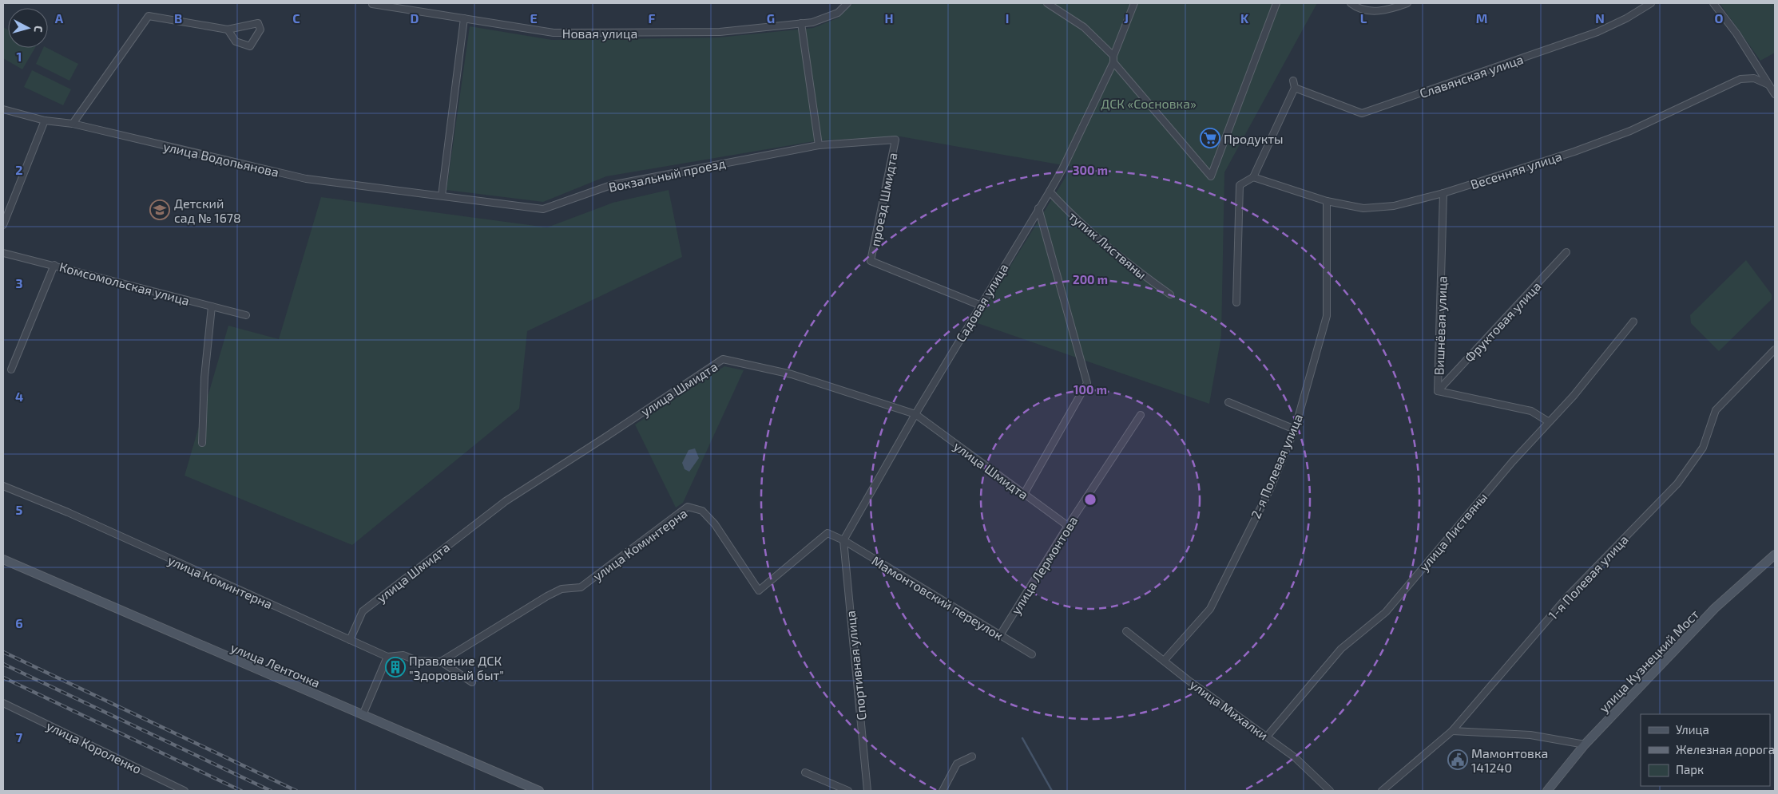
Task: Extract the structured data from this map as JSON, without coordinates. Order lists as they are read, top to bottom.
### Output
{
  "streets": {
    "main road": ["улица Кузнецкий Мост", "улица Ленточка"],
    "street": [
      "Новая улица",
      "Славянская улица",
      "улица Водопьянова",
      "Весенняя улица",
      "Вокзальный проезд",
      "проезд Шмидта",
      "тупик Листвяны",
      "Комсомольская улица",
      "Садовая улица",
      "Фруктовая улица",
      "Вишнёвая улица",
      "улица Шмидта",
      "2-я Полевая улица",
      "улица Листвяны",
      "улица Коминтерна",
      "улица Лермонтова",
      "1-я Полевая улица",
      "Мамонтовский переулок",
      "Спортивная улица",
      "улица Михалки",
      "улица Короленко"
    ]
  },
  "crossings": [
    ["улица Водопьянова", "Вокзальный проезд"],
    ["Весенняя улица", "Вишнёвая улица"],
    ["Весенняя улица", "2-я Полевая улица"],
    ["Вокзальный проезд", "проезд Шмидта"],
    ["проезд Шмидта", "Садовая улица"],
    ["тупик Листвяны", "Садовая улица"],
    ["Садовая улица", "улица Шмидта"],
    ["Садовая улица", "улица Коминтерна"],
    ["Садовая улица", "Мамонтовский переулок"],
    ["Садовая улица", "Спортивная улица"],
    ["Фруктовая улица", "Вишнёвая улица"],
    ["Вишнёвая улица", "улица Листвяны"],
    ["улица Шмидта", "улица Коминтерна"],
    ["улица Шмидта", "улица Лермонтова"],
    ["2-я Полевая улица", "улица Михалки"],
    ["улица Листвяны", "улица Михалки"],
    ["улица Коминтерна", "Мамонтовский переулок"],
    ["улица Коминтерна", "Спортивная улица"],
    ["улица Лермонтова", "Мамонтовский переулок"],
    ["Мамонтовский переулок", "Спортивная улица"]
  ],
  "parks": ["ДСК «Сосновка»"],
  "places": {
    "supermarket": ["Продукты"],
    "school or university": ["Детский сад № 1678"],
    "building": ["Правление ДСК \"Здоровый быт\""],
    "public building": ["Мамонтовка 141240"]
  },
  "legend": ["Улица", "Железная дорога", "Парк"],
  "north": "right",
  "grid": {
    "columns": [
      "A",
      "B",
      "C",
      "D",
      "E",
      "F",
      "G",
      "H",
      "I",
      "J",
      "K",
      "L",
      "M",
      "N",
      "O"
    ],
    "rows": [
      "1",
      "2",
      "3",
      "4",
      "5",
      "6",
      "7"
    ]
  },
  "rings": ["300 m", "200 m", "100 m"]
}
